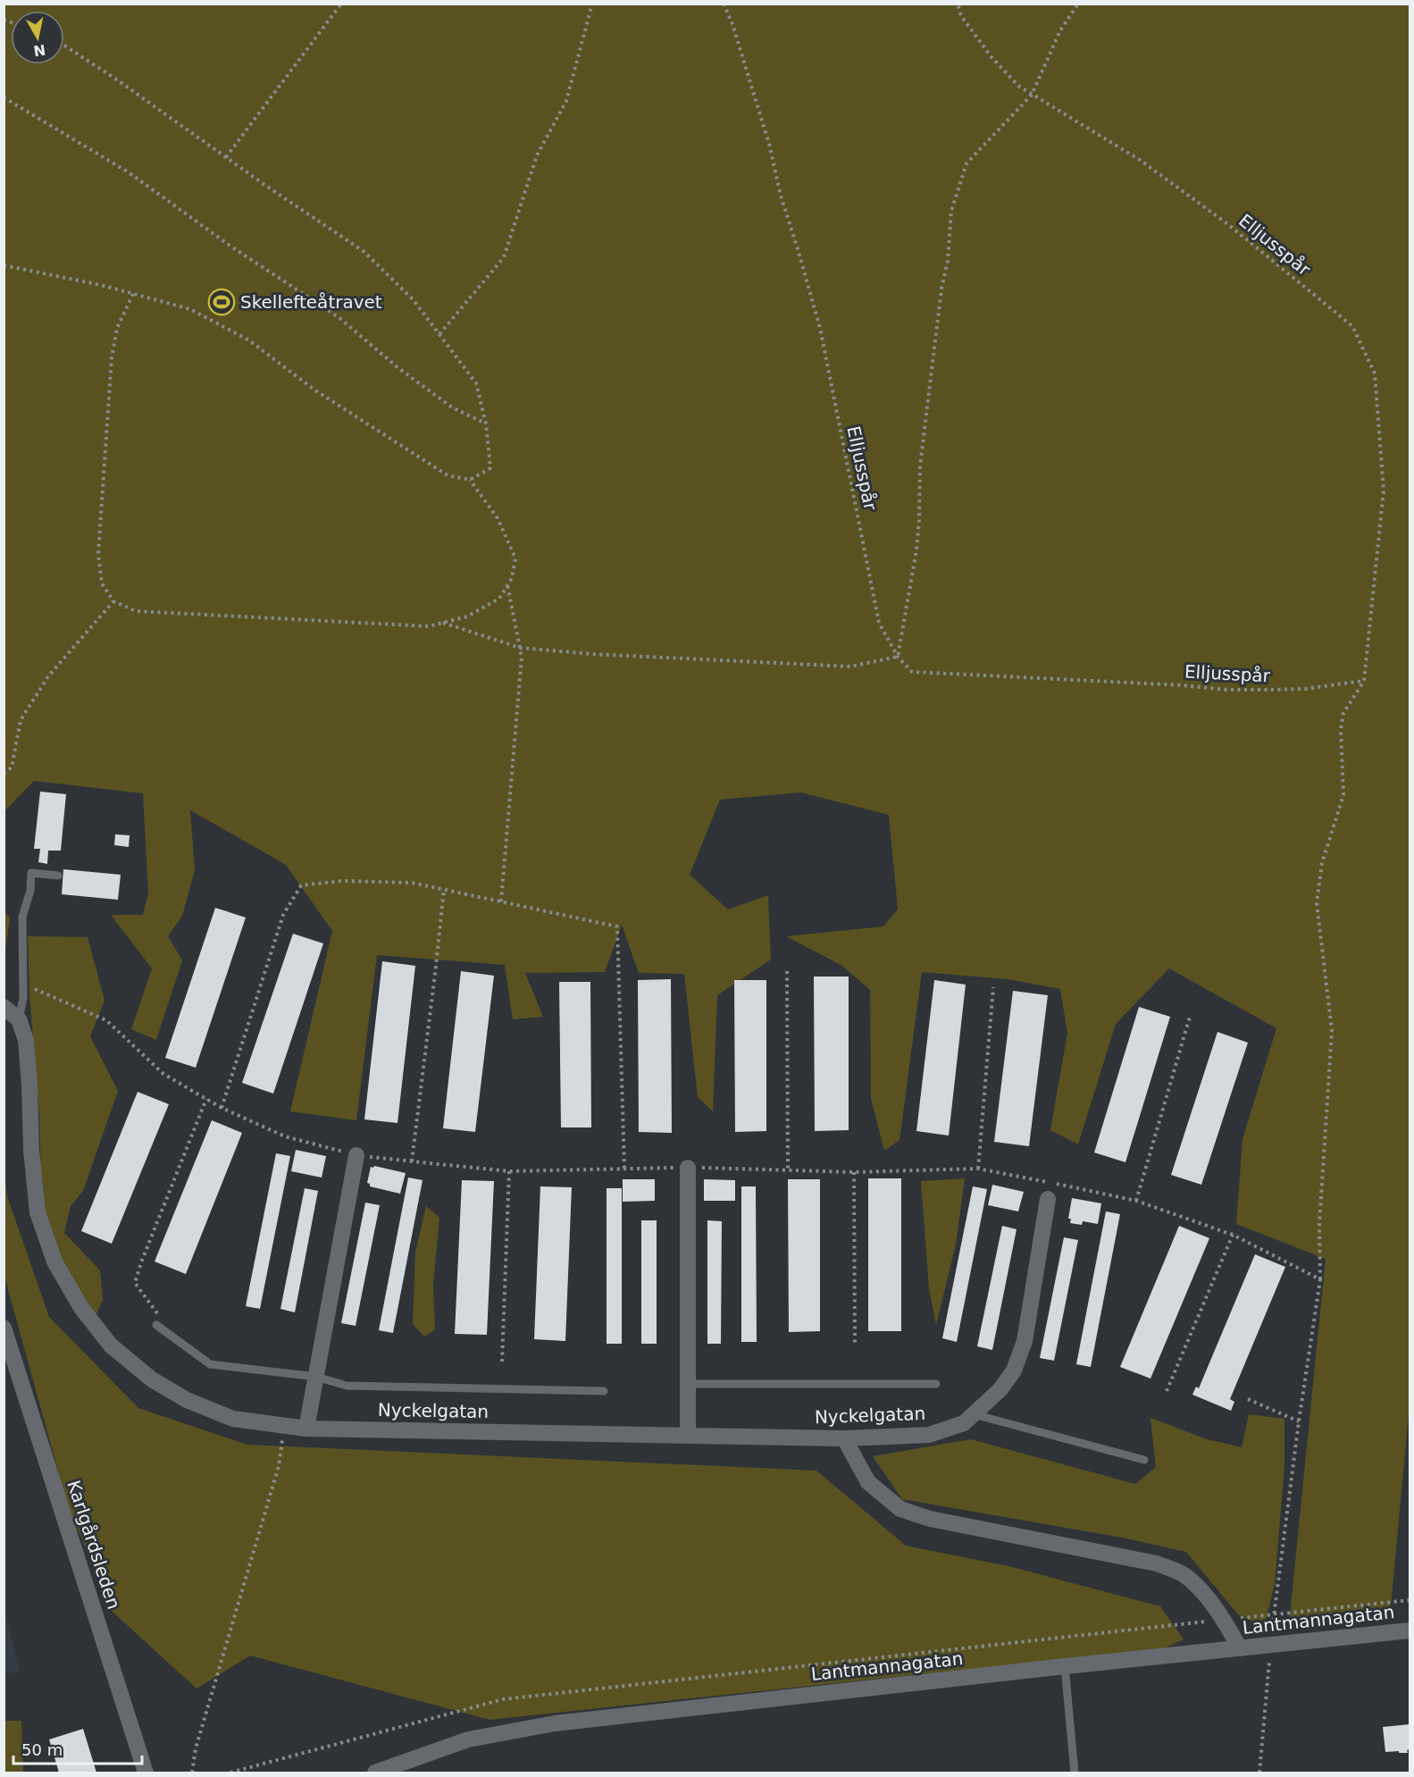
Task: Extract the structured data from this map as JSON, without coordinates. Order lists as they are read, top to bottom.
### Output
{
  "streets": {
    "street": ["Nyckelgatan", "Karlgårdsleden", "Lantmannagatan"],
    "path": ["Elljusspår"]
  },
  "places": {
    "sports": ["Skellefteåtravet"]
  },
  "scale_bar": "50 m",
  "north": "bottom"
}
